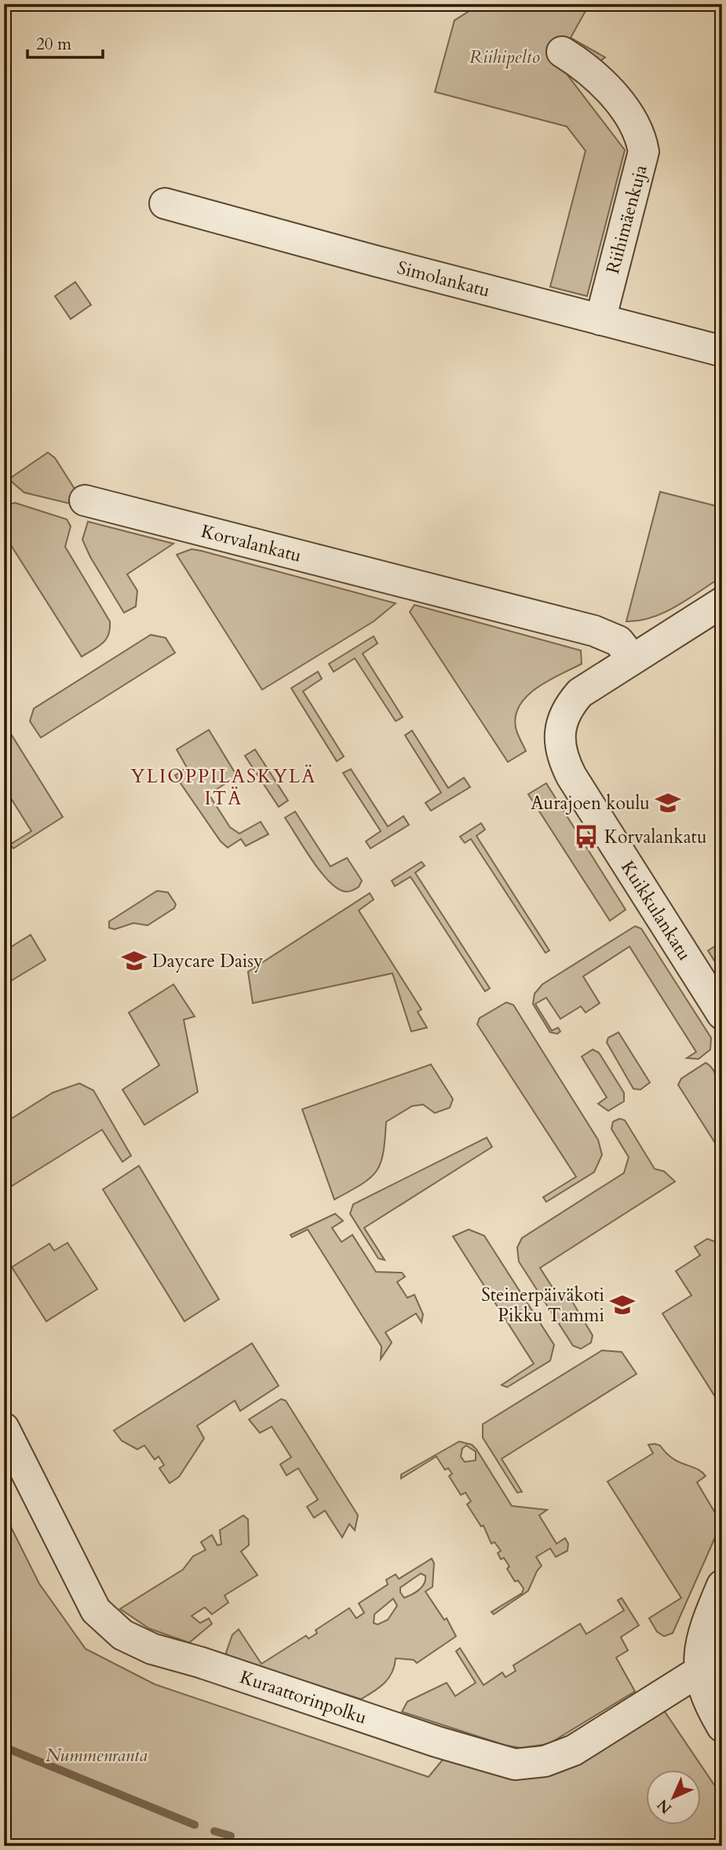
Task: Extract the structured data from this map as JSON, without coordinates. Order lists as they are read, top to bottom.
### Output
{
  "streets": {
    "street": [
      "Riihimäenkuja",
      "Simolankatu",
      "Korvalankatu",
      "Kuikkulankatu",
      "Kuraattorinpolku"
    ]
  },
  "crossings": [
    ["Riihimäenkuja", "Simolankatu"],
    ["Korvalankatu", "Kuikkulankatu"]
  ],
  "districts": ["YLIOPPILASKYLÄ ITÄ"],
  "parks": ["Riihipelto", "Nummenranta"],
  "places": {
    "school or university": ["Aurajoen koulu", "Daycare Daisy", "Steinerpäiväkoti Pikku Tammi"],
    "bus stop": ["Korvalankatu"]
  },
  "scale_bar": "20 m",
  "north": "bottom left"
}
